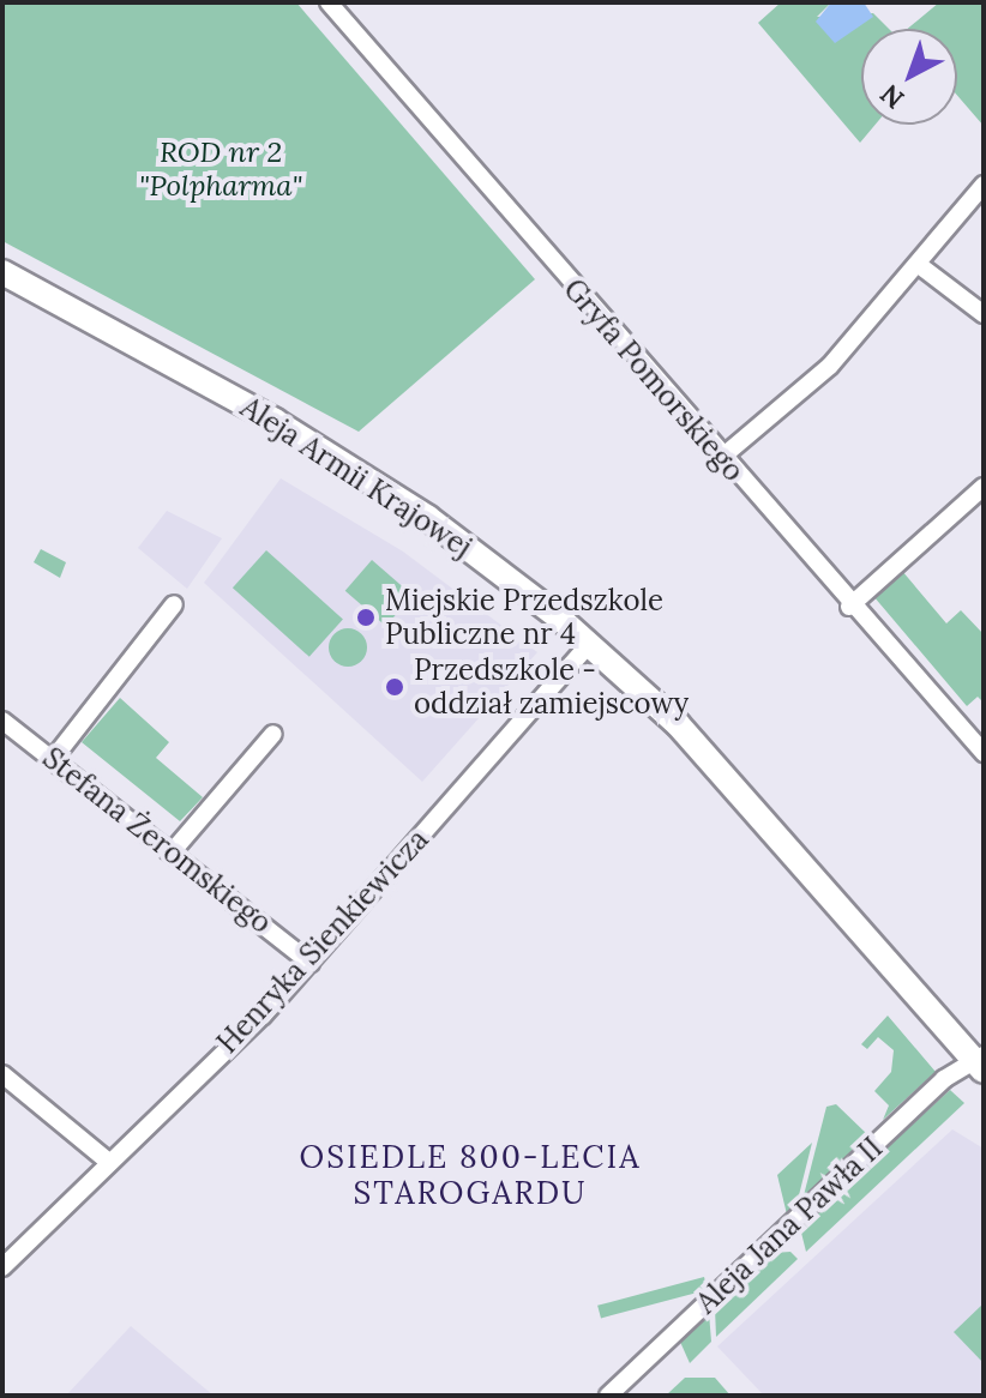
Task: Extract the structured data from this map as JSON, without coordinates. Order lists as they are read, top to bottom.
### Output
{
  "streets": {
    "main road": ["Aleja Armii Krajowej"],
    "street": [
      "Gryfa Pomorskiego",
      "Stefana Żeromskiego",
      "Henryka Sienkiewicza",
      "Aleja Jana Pawła II"
    ]
  },
  "crossings": [
    ["Aleja Armii Krajowej", "Henryka Sienkiewicza"],
    ["Aleja Armii Krajowej", "Aleja Jana Pawła II"],
    ["Stefana Żeromskiego", "Henryka Sienkiewicza"]
  ],
  "districts": ["OSIEDLE 800-LECIA STAROGARDU"],
  "parks": ["ROD nr 2 \"Polpharma\""],
  "places": ["Miejskie Przedszkole Publiczne nr 4", "Przedszkole - oddział zamiejscowy"],
  "north": "bottom left"
}
